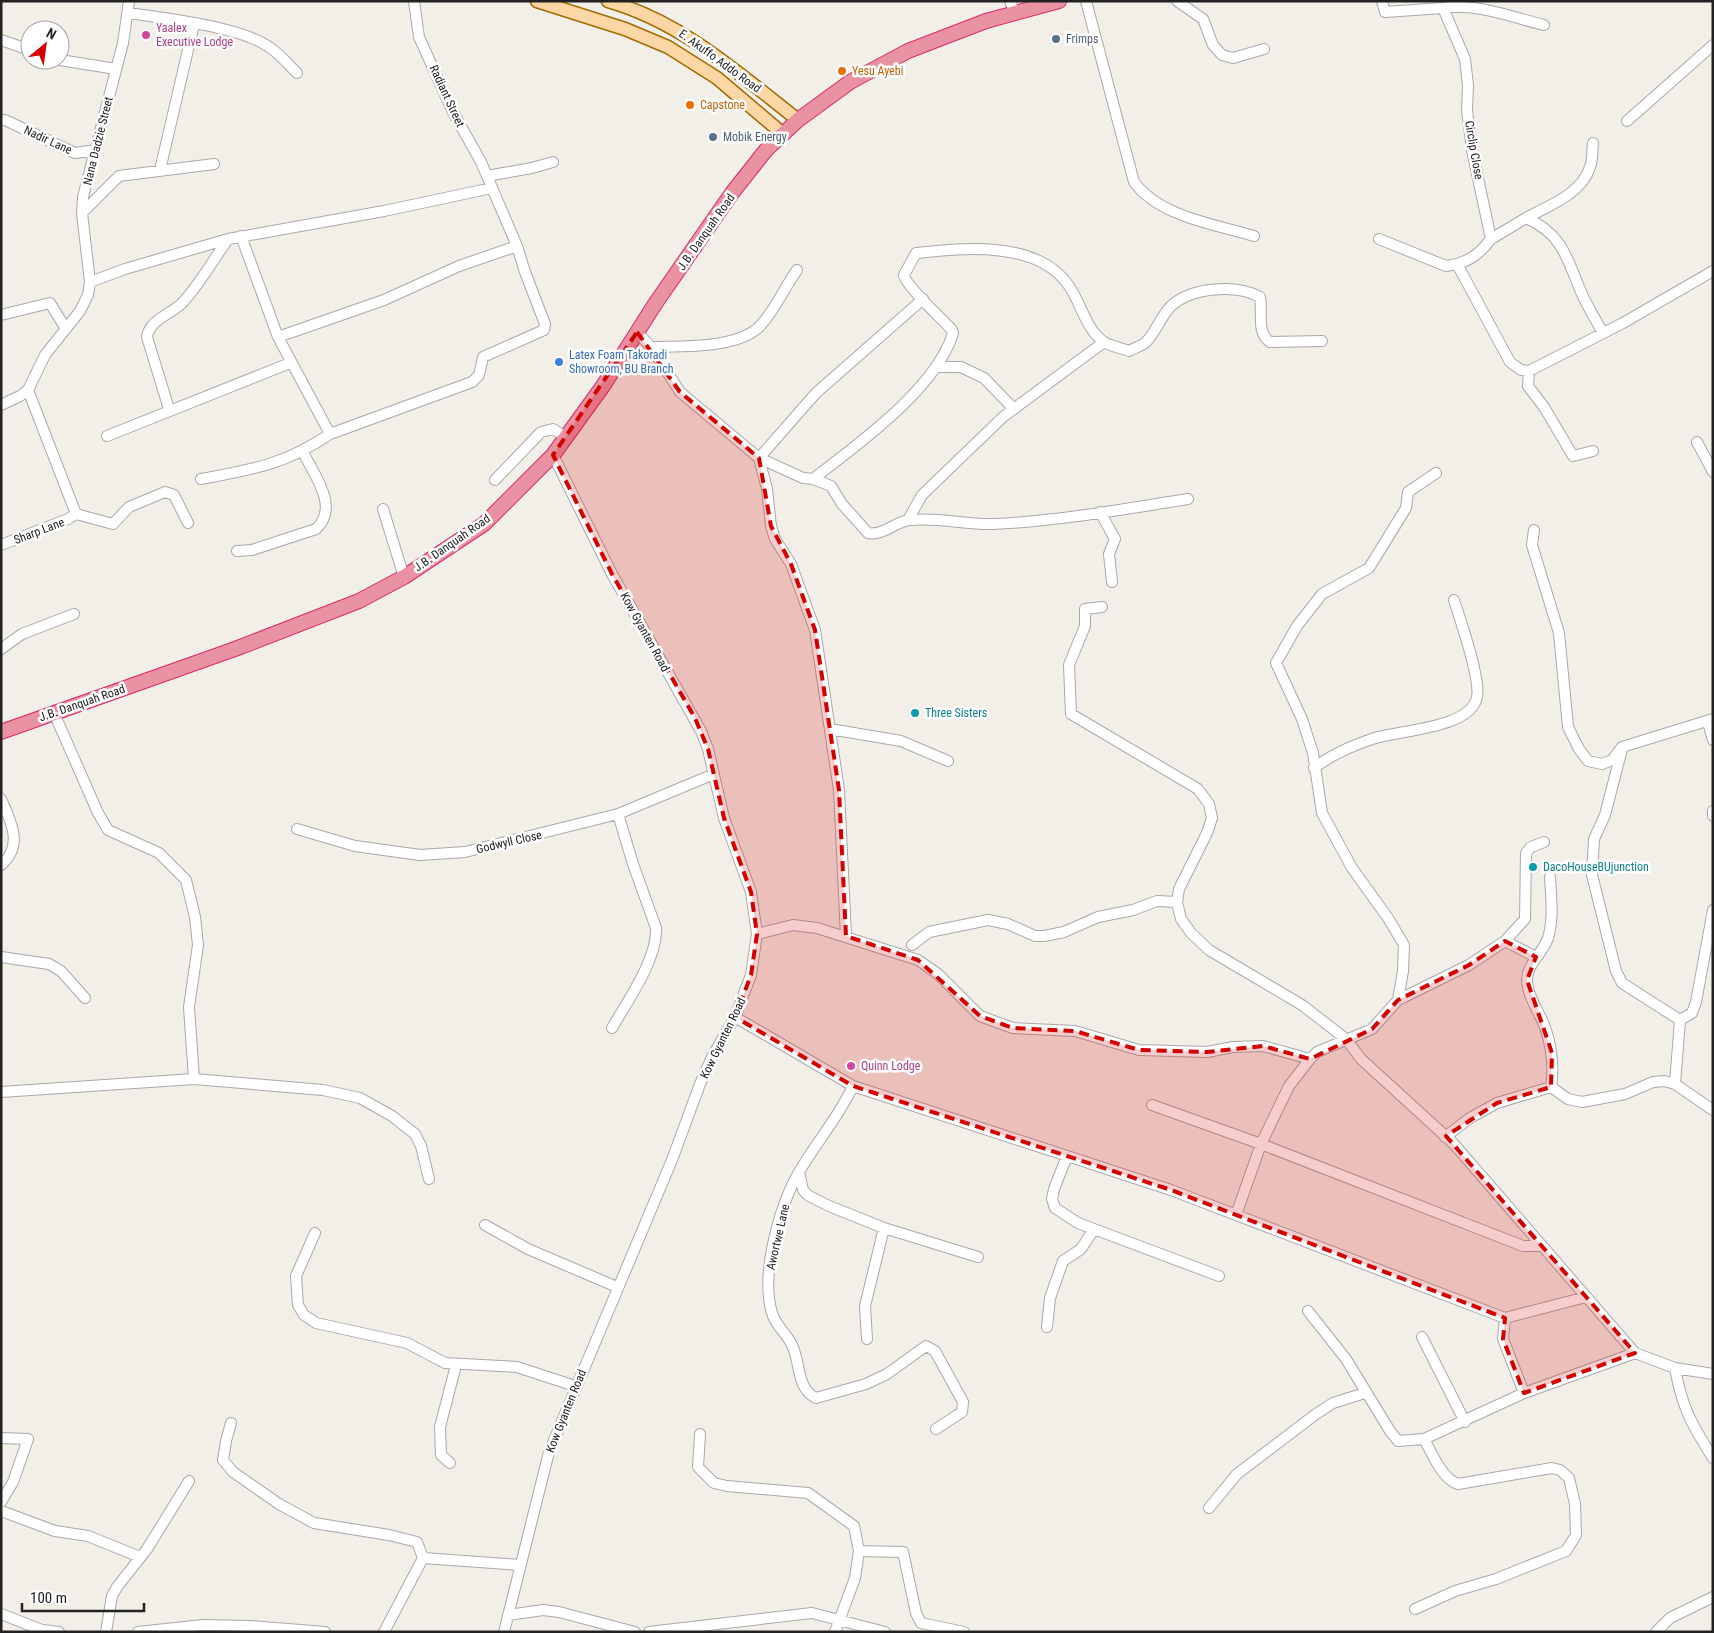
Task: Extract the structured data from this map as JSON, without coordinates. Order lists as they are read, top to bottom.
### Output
{
  "streets": {
    "highway": ["J.B. Danquah Road"],
    "main road": ["E. Akuffo Addo Road"],
    "street": [
      "Radiant Street",
      "Nadir Lane",
      "Nana Dadzie Street",
      "Circlip Close",
      "Sharp Lane",
      "Kow Gyanten Road",
      "Godwyll Close",
      "Awortwe Lane"
    ]
  },
  "crossings": [
    ["E. Akuffo Addo Road", "J.B. Danquah Road"],
    ["Nadir Lane", "Nana Dadzie Street"],
    ["J.B. Danquah Road", "Kow Gyanten Road"],
    ["Kow Gyanten Road", "Godwyll Close"]
  ],
  "places": [
    "Yaalex Executive Lodge",
    "Frimps",
    "Yesu Ayebi",
    "Capstone",
    "Mobik Energy",
    "Latex Foam Takoradi Showroom, BU Branch",
    "Three Sisters",
    "DacoHouseBUjunction",
    "Quinn Lodge"
  ],
  "scale_bar": "100 m",
  "north": "top right"
}
